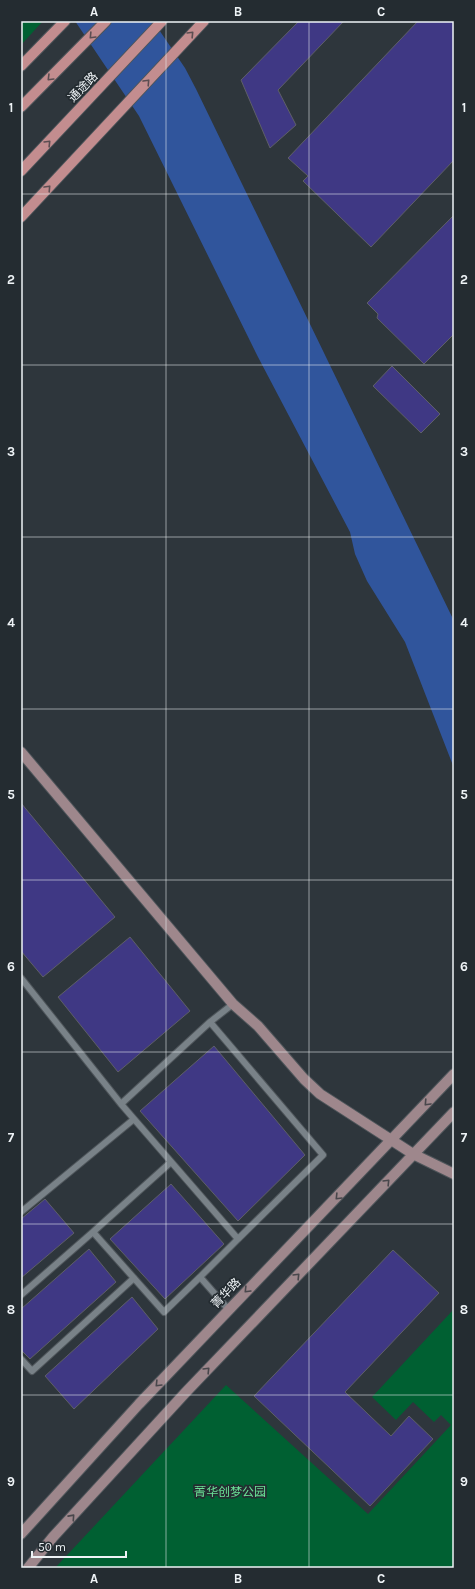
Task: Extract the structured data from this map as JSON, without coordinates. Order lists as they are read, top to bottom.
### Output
{
  "streets": {
    "main road": ["通途路"],
    "street": ["菁华路"]
  },
  "parks": ["菁华创梦公园"],
  "scale_bar": "50 m",
  "grid": {
    "columns": ["A", "B", "C"],
    "rows": [
      "1",
      "2",
      "3",
      "4",
      "5",
      "6",
      "7",
      "8",
      "9"
    ]
  }
}
